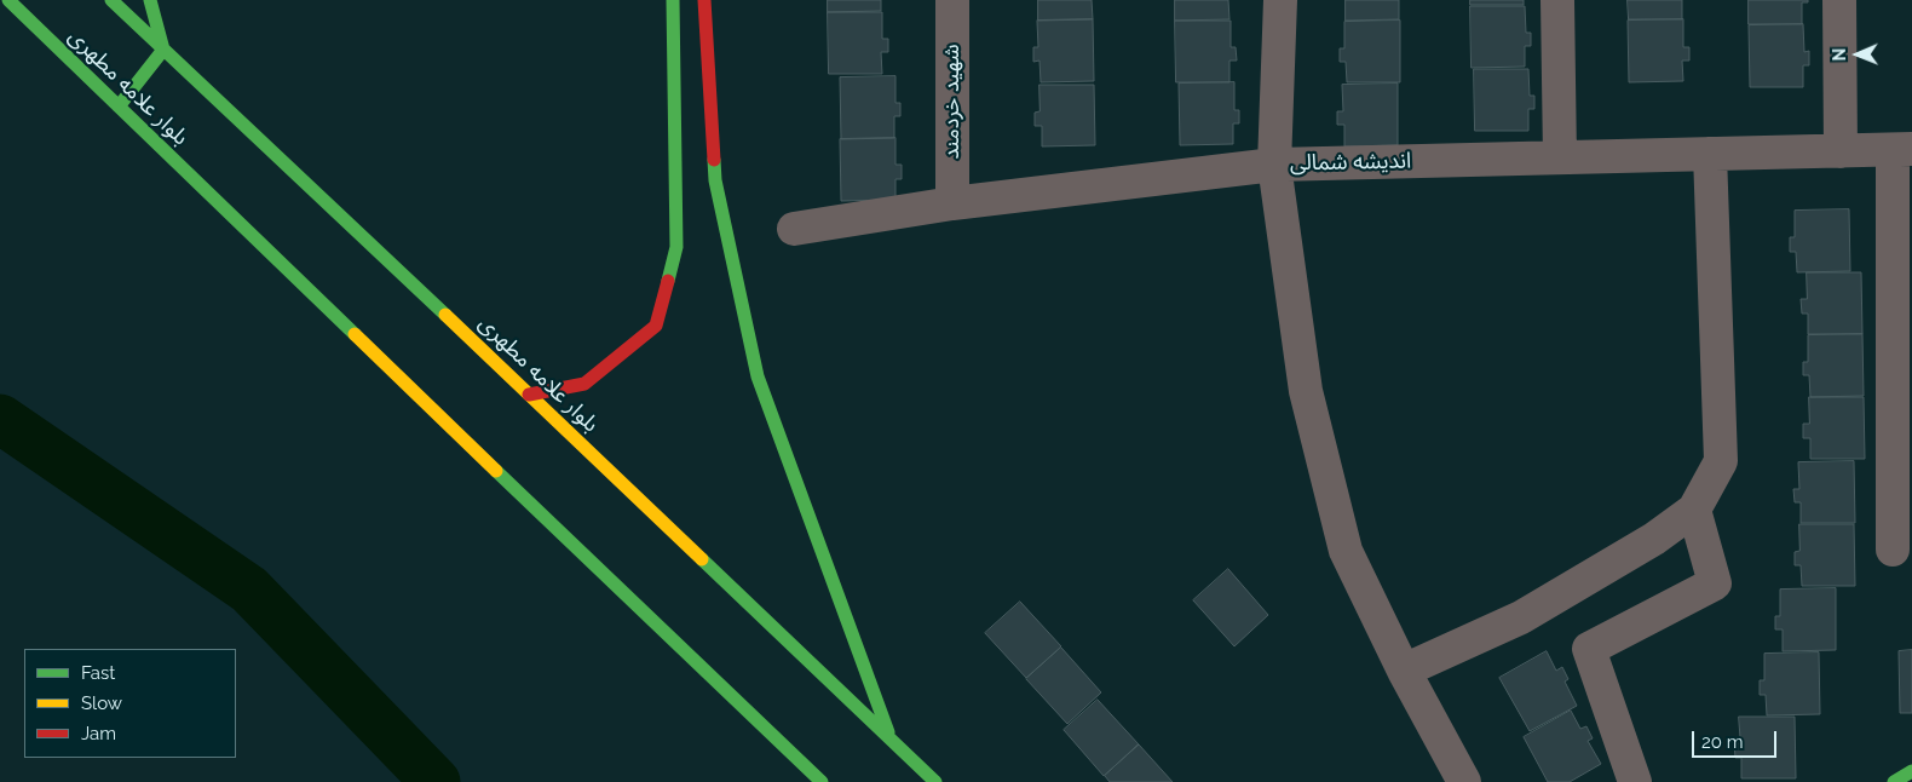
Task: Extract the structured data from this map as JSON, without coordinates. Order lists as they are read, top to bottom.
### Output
{
  "streets": {
    "street": ["بلوار علامه مطهری", "شهید خردمند", "اندیشه شمالی"]
  },
  "crossings": [
    ["شهید خردمند", "اندیشه شمالی"]
  ],
  "legend": ["Fast", "Slow", "Jam"],
  "scale_bar": "20 m",
  "north": "left"
}
